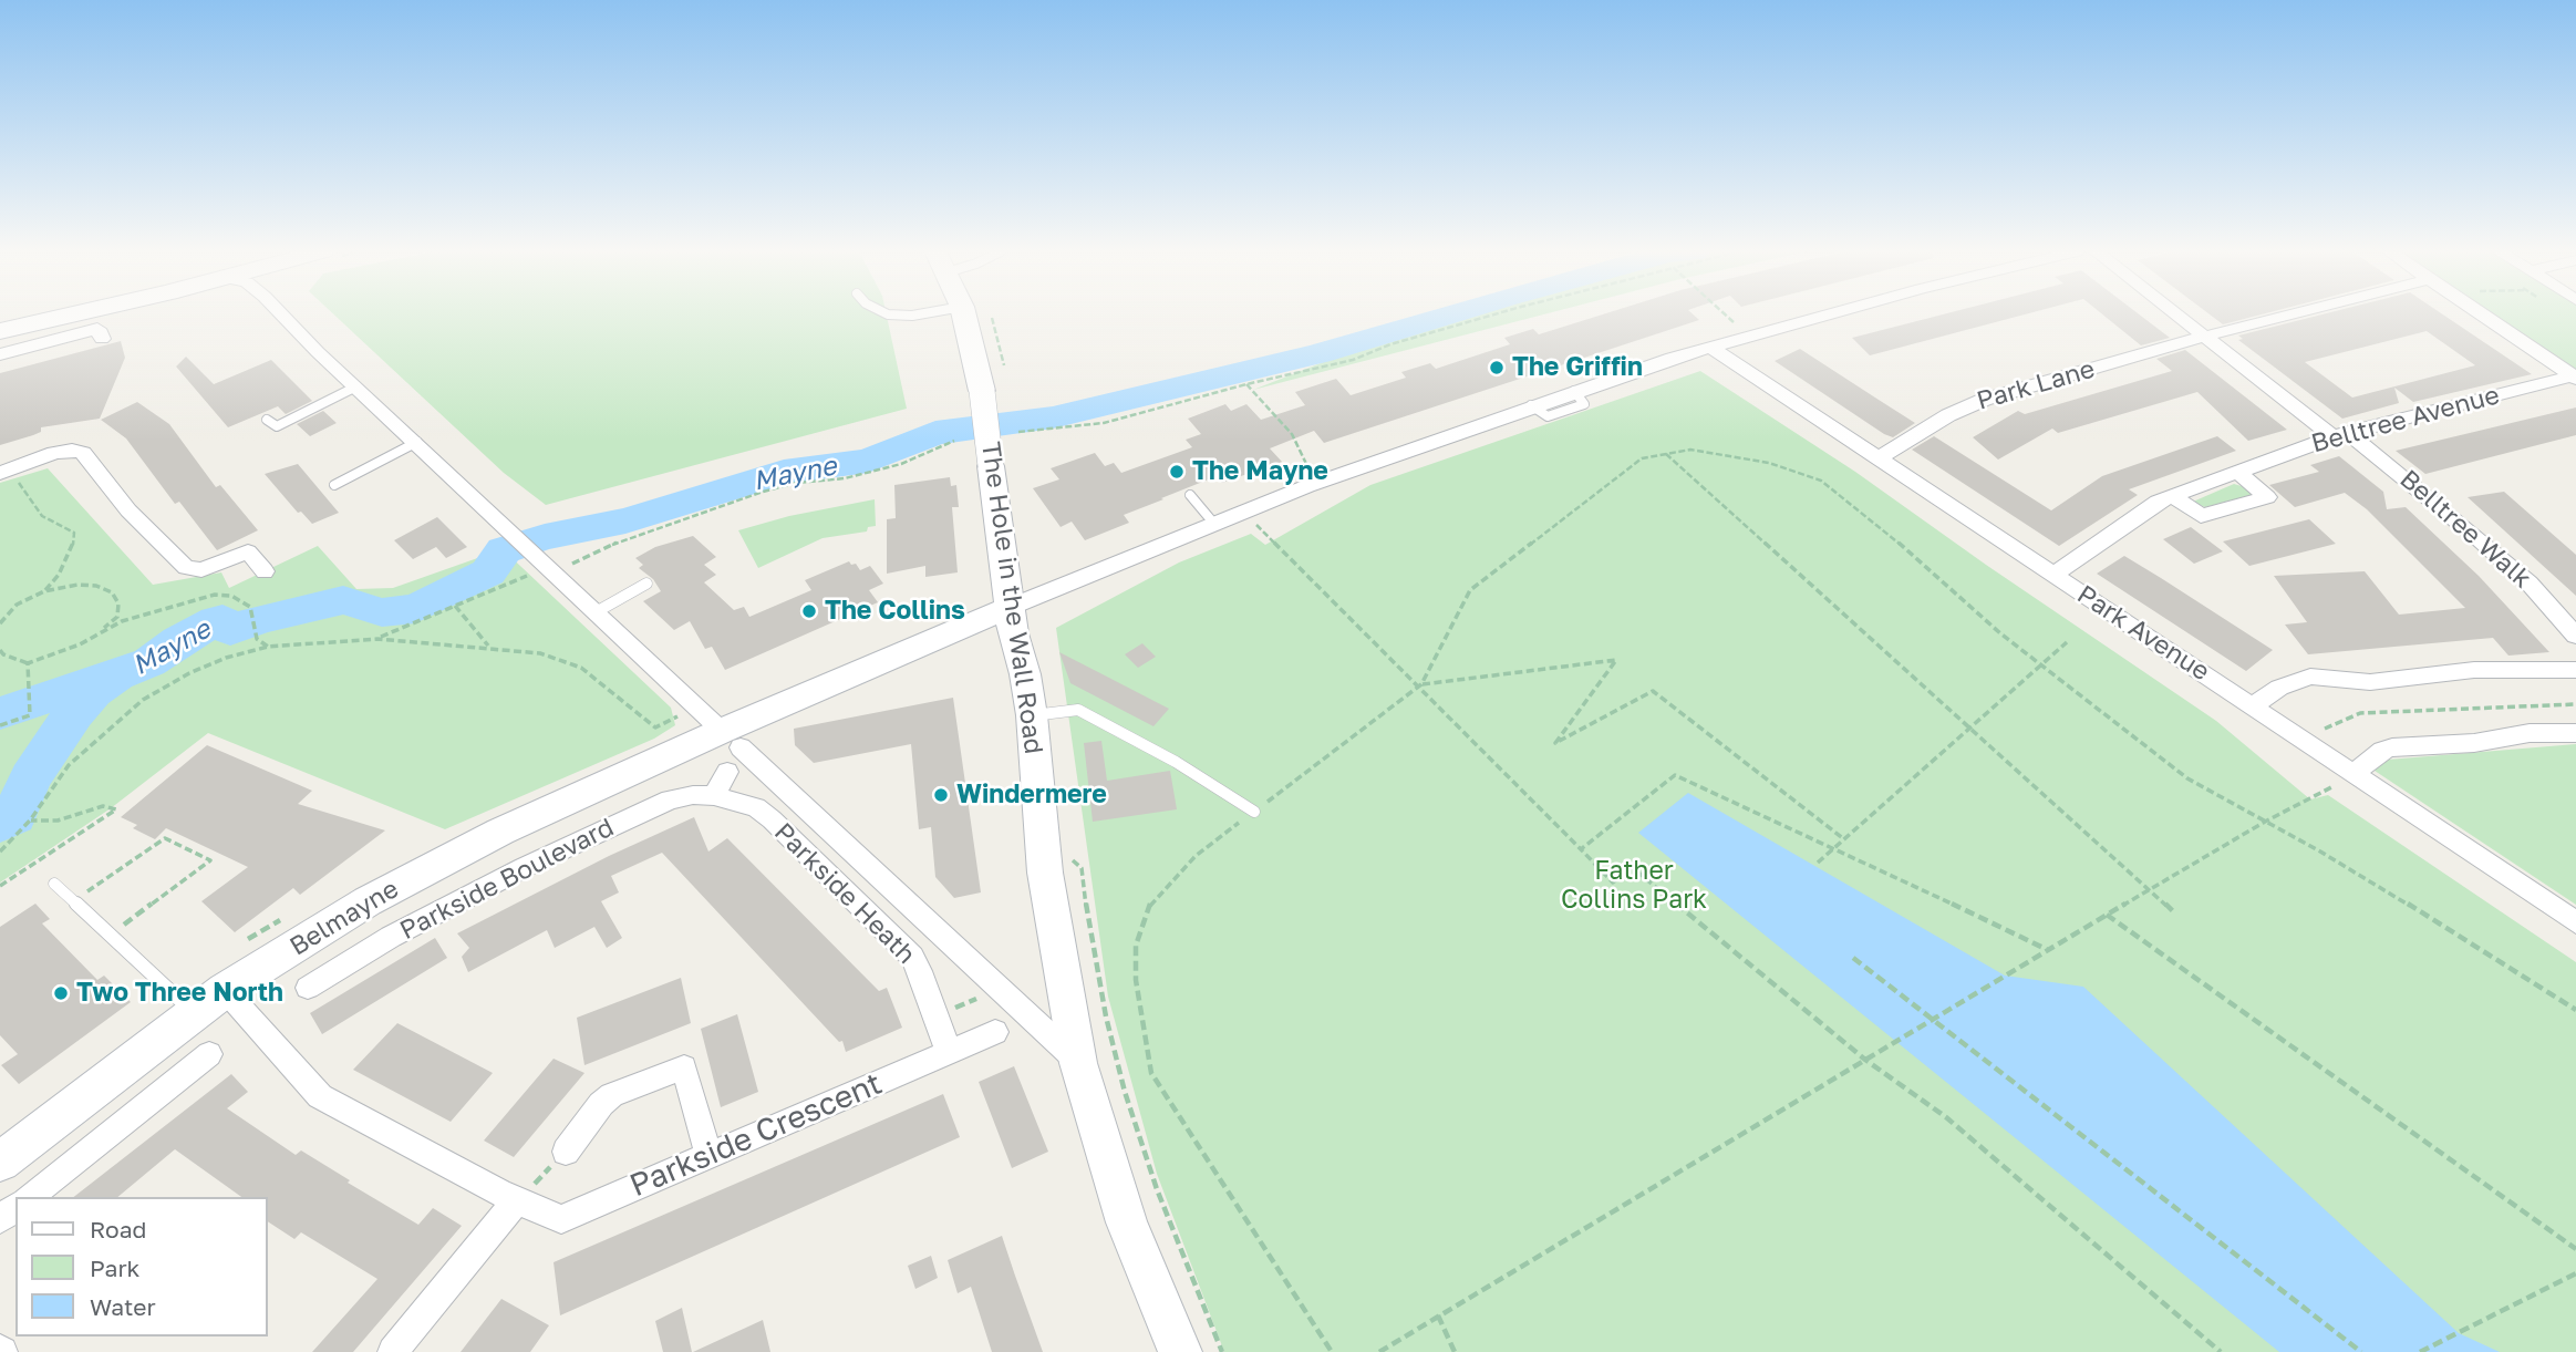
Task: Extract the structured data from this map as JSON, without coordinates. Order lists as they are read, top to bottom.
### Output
{
  "streets": {
    "street": [
      "Park Lane",
      "Belltree Avenue",
      "Belltree Walk",
      "The Hole in the Wall Road",
      "Park Avenue",
      "Parkside Boulevard",
      "Parkside Heath",
      "Belmayne",
      "Parkside Crescent"
    ]
  },
  "crossings": [
    ["Park Lane", "Belltree Walk"],
    ["Park Lane", "Park Avenue"],
    ["Belltree Avenue", "Belltree Walk"],
    ["Belltree Avenue", "Park Avenue"],
    ["The Hole in the Wall Road", "Belmayne"],
    ["Parkside Boulevard", "Parkside Heath"],
    ["Parkside Heath", "Parkside Crescent"],
    ["Belmayne", "Parkside Crescent"]
  ],
  "water": ["Mayne"],
  "parks": ["Father Collins Park"],
  "places": [
    "The Griffin",
    "The Mayne",
    "The Collins",
    "Windermere",
    "Two Three North"
  ],
  "legend": ["Road", "Park", "Water"]
}
